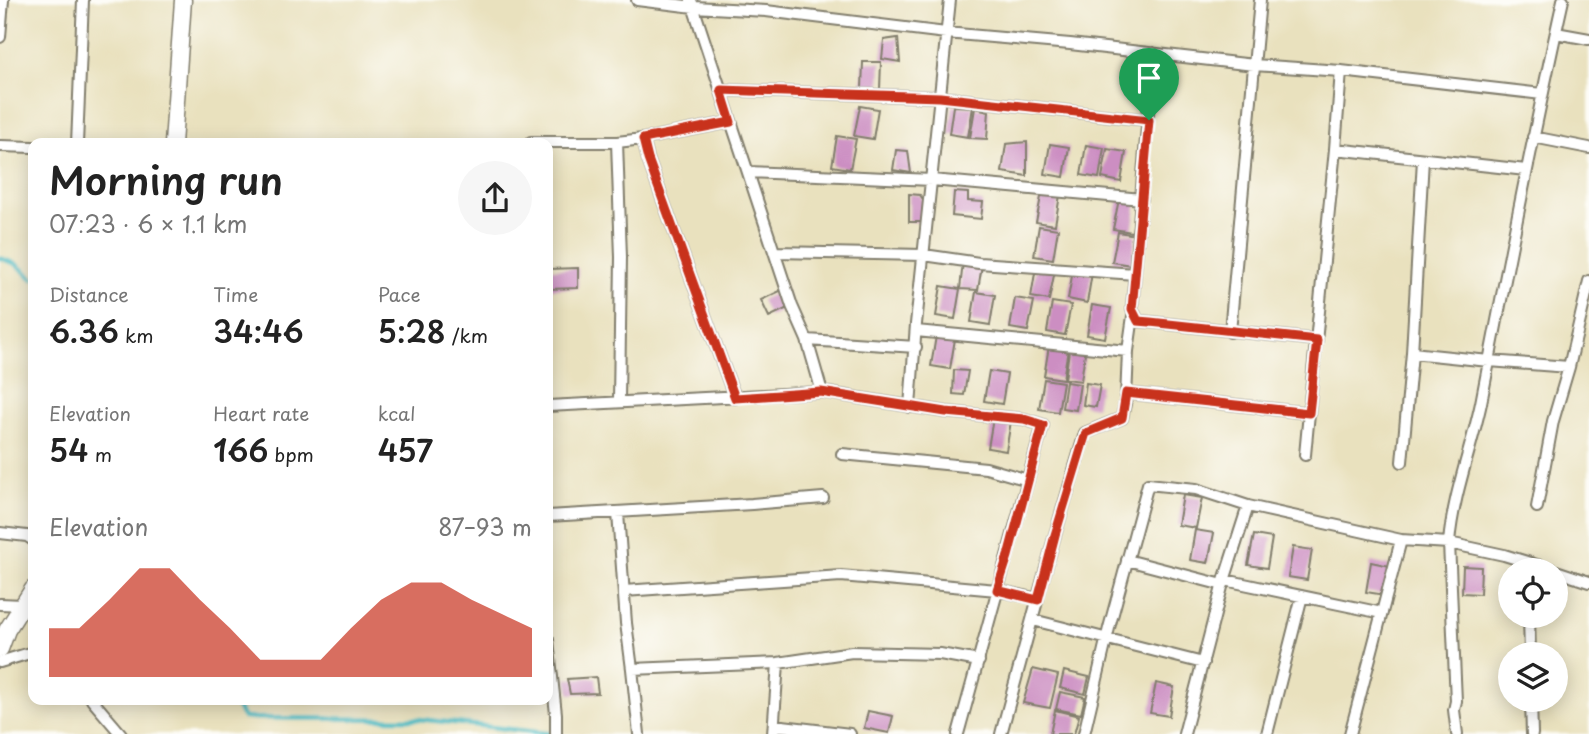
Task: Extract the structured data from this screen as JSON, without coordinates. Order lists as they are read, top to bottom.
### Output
{
  "page": {
    "heading": ["Morning run", "07:23 · 6 × 1.1 km"],
    "stats": [
      ["Distance", "6.36 km"],
      ["Time", "34:46"],
      ["Pace", "5:28 /km"],
      ["Elevation", "54 m"],
      ["Heart rate", "166 bpm"],
      ["kcal", "457"]
    ],
    "chart": ["Elevation", "87–93 m"]
  }
}
